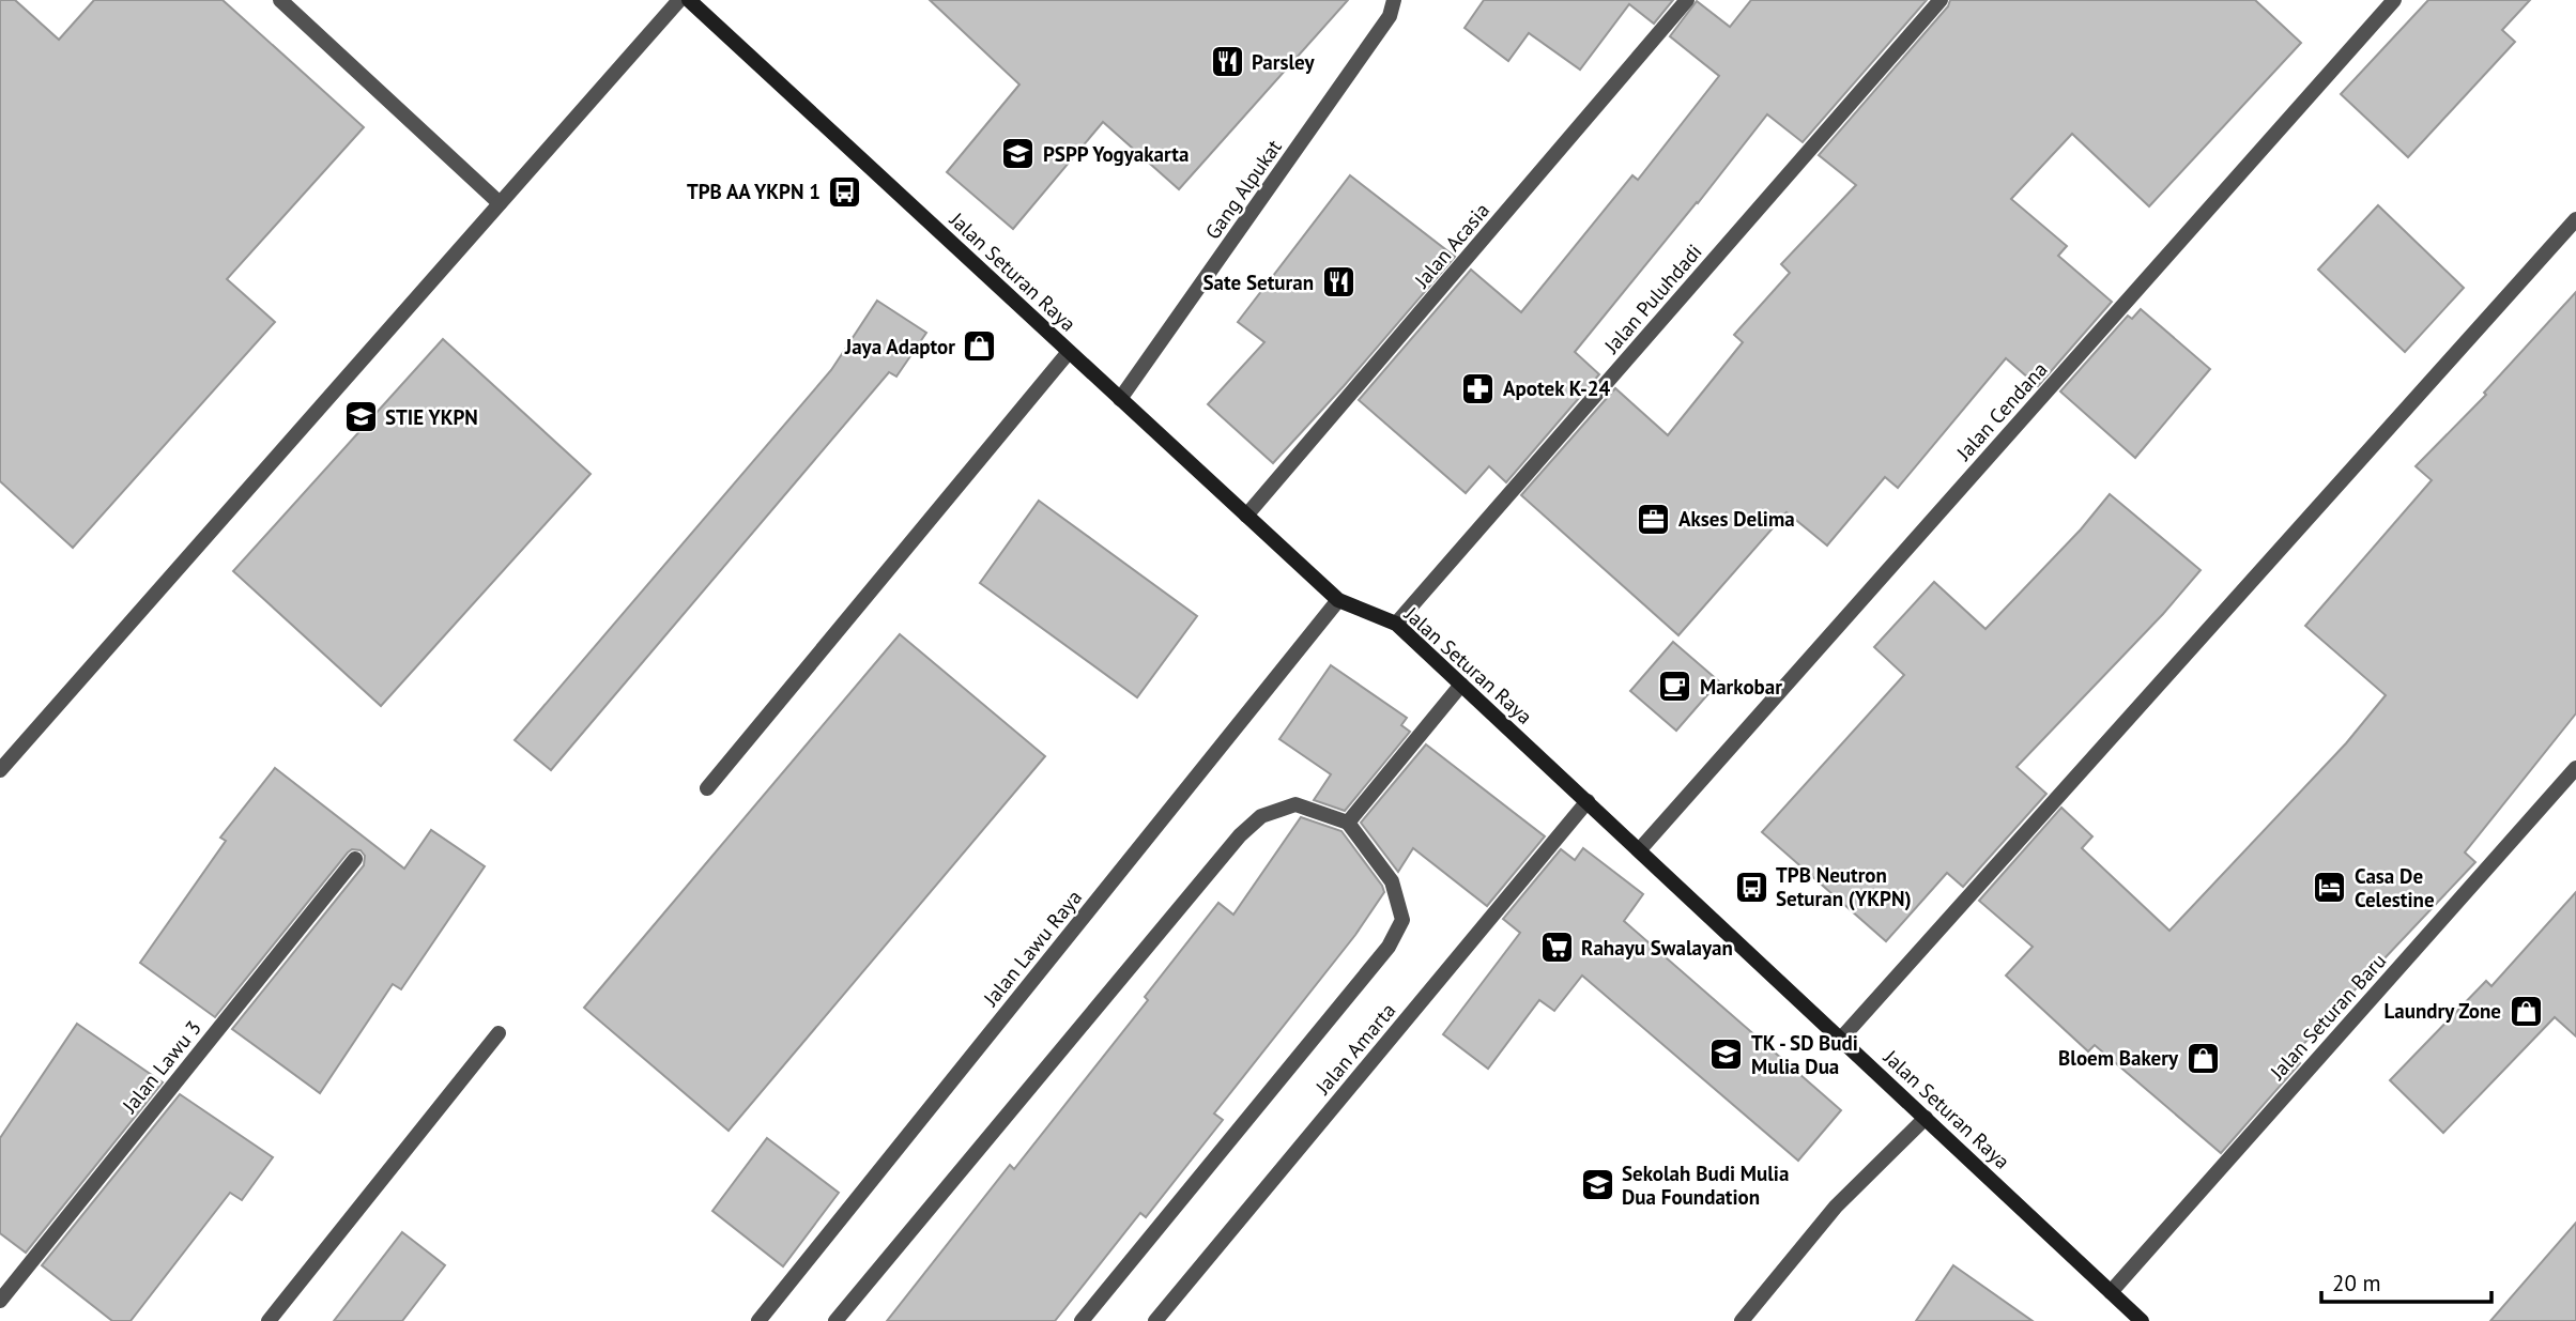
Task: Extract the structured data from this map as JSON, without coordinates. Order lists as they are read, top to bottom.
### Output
{
  "streets": {
    "main road": ["Jalan Seturan Raya"],
    "street": [
      "Gang Alpukat",
      "Jalan Acasia",
      "Jalan Puluhdadi",
      "Jalan Cendana",
      "Jalan Lawu Raya",
      "Jalan Seturan Baru",
      "Jalan Amarta",
      "Jalan Lawu 3"
    ]
  },
  "crossings": [
    ["Gang Alpukat", "Jalan Seturan Raya"],
    ["Jalan Acasia", "Jalan Seturan Raya"],
    ["Jalan Seturan Raya", "Jalan Puluhdadi"],
    ["Jalan Seturan Raya", "Jalan Cendana"],
    ["Jalan Seturan Raya", "Jalan Lawu Raya"],
    ["Jalan Seturan Raya", "Jalan Seturan Baru"],
    ["Jalan Seturan Raya", "Jalan Amarta"]
  ],
  "places": {
    "restaurant": ["Parsley", "Sate Seturan"],
    "school or university": [
      "PSPP Yogyakarta",
      "STIE YKPN",
      "TK - SD Budi Mulia Dua",
      "Sekolah Budi Mulia Dua Foundation"
    ],
    "bus stop": ["TPB AA YKPN 1", "TPB Neutron Seturan (YKPN)"],
    "shop": ["Jaya Adaptor", "Laundry Zone", "Bloem Bakery"],
    "pharmacy": ["Apotek K-24"],
    "office": ["Akses Delima"],
    "cafe": ["Markobar"],
    "hotel": ["Casa De Celestine"],
    "supermarket": ["Rahayu Swalayan"]
  },
  "scale_bar": "20 m"
}
